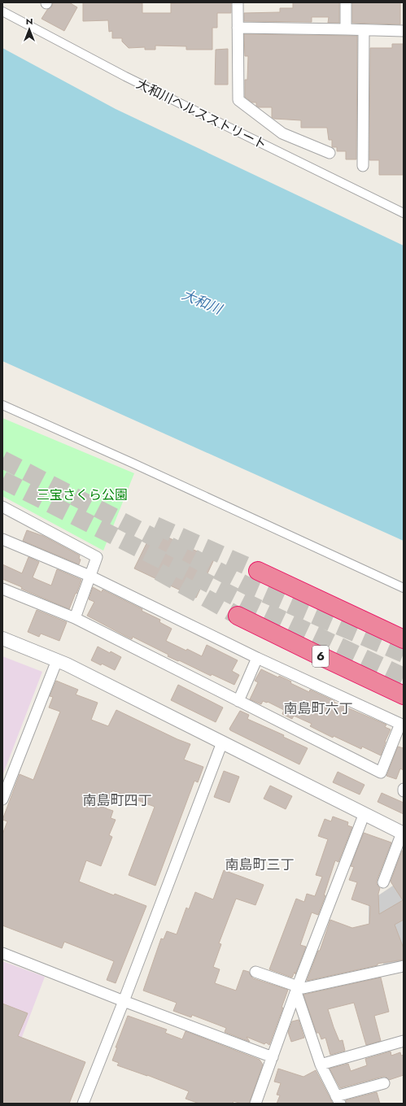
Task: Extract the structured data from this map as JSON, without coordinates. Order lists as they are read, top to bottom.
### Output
{
  "streets": {
    "highway": ["6"],
    "street": ["大和川ヘルスストリート"]
  },
  "districts": ["南島町六丁", "南島町四丁", "南島町三丁"],
  "water": ["大和川"],
  "parks": ["三宝さくら公園"],
  "north": "top"
}
